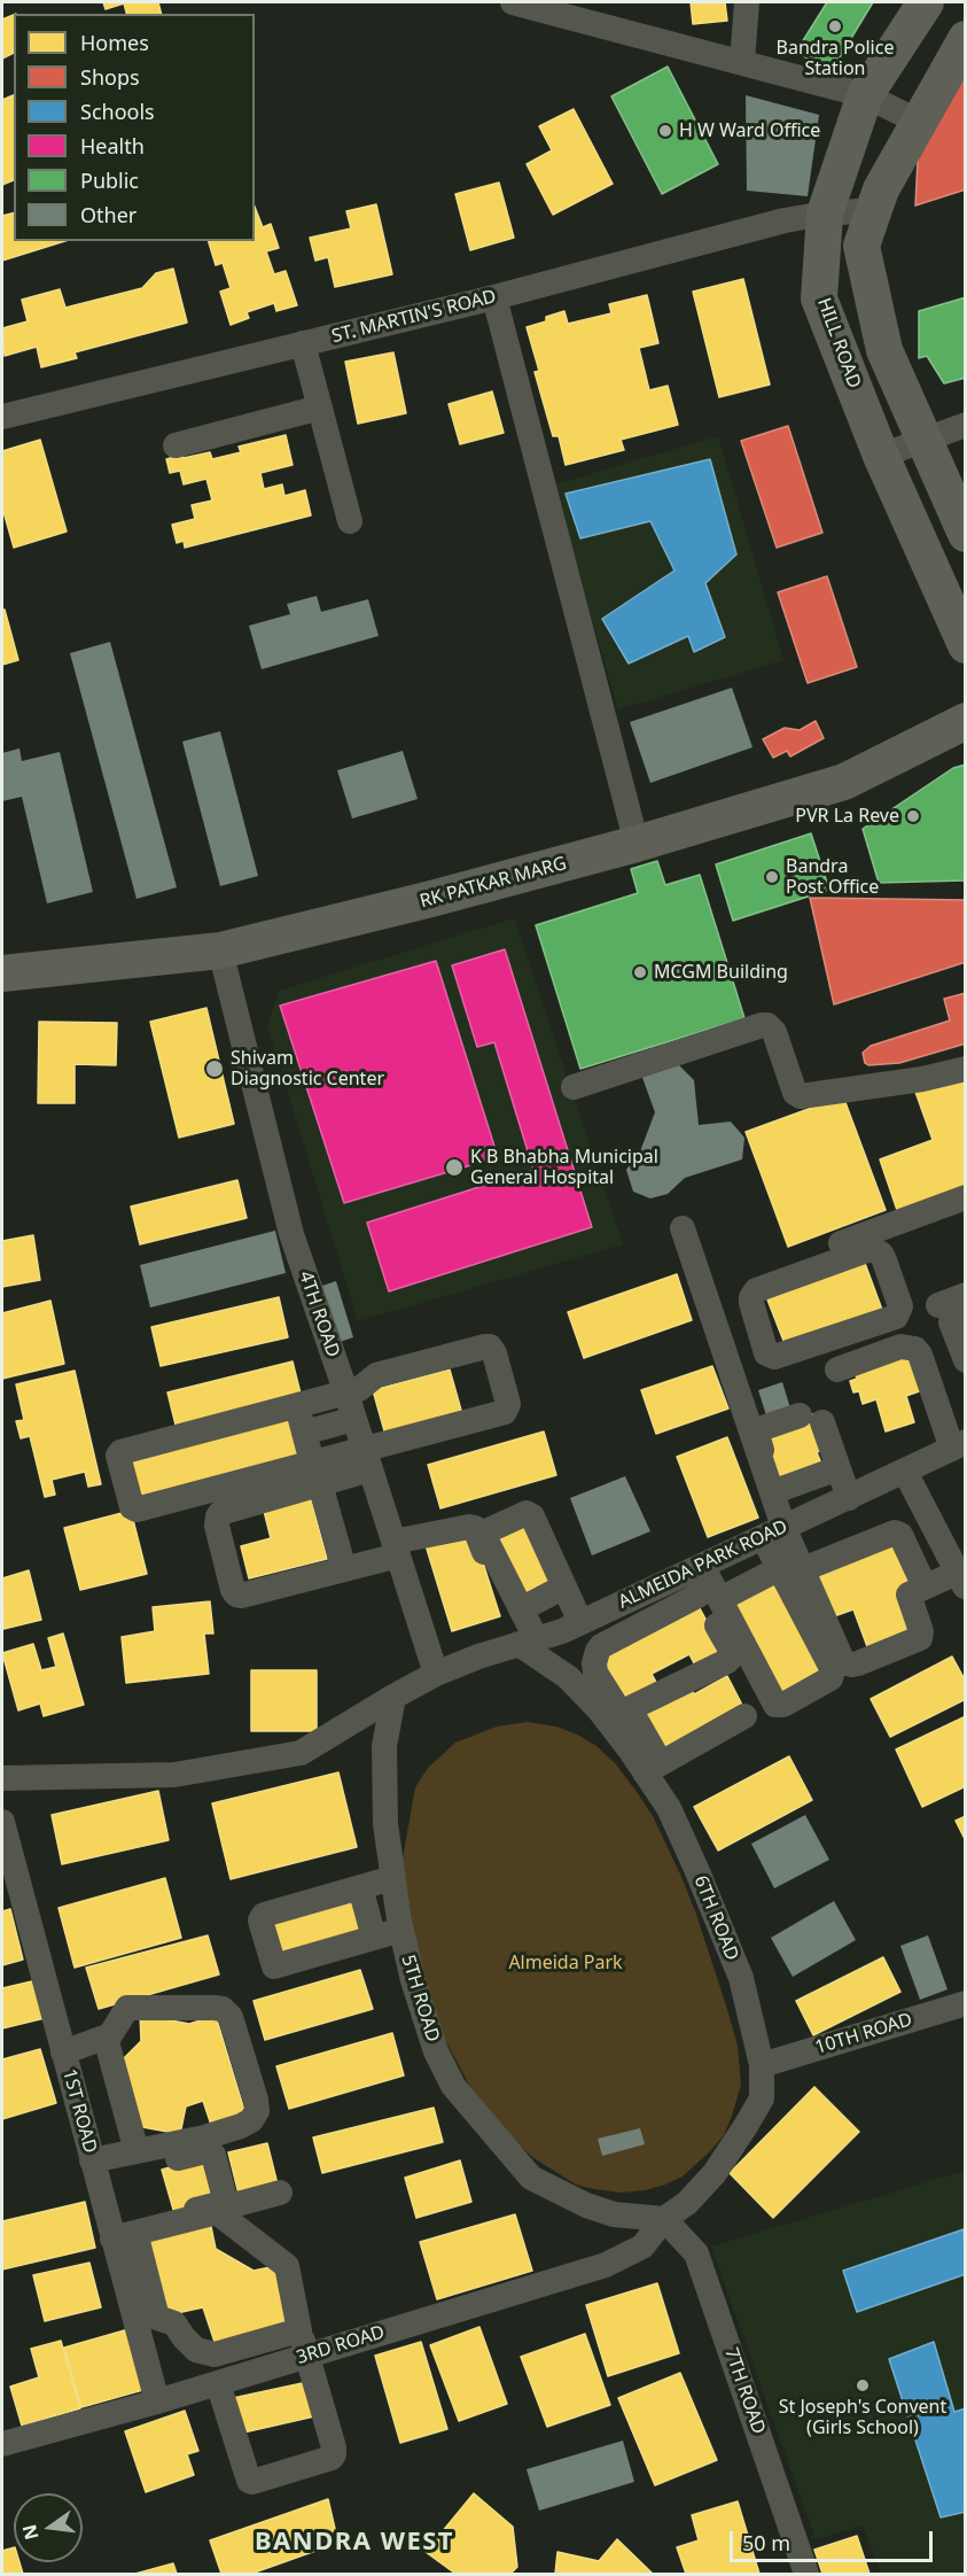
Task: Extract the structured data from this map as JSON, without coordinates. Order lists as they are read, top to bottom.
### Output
{
  "streets": {
    "main road": ["HILL ROAD", "RK PATKAR MARG"],
    "street": [
      "ST. MARTIN'S ROAD",
      "4TH ROAD",
      "ALMEIDA PARK ROAD",
      "6TH ROAD",
      "5TH ROAD",
      "10TH ROAD",
      "1ST ROAD",
      "3RD ROAD",
      "7TH ROAD"
    ]
  },
  "crossings": [
    ["ST. MARTIN'S ROAD", "HILL ROAD"],
    ["RK PATKAR MARG", "4TH ROAD"],
    ["4TH ROAD", "ALMEIDA PARK ROAD"],
    ["ALMEIDA PARK ROAD", "6TH ROAD"],
    ["6TH ROAD", "5TH ROAD"],
    ["6TH ROAD", "10TH ROAD"],
    ["6TH ROAD", "3RD ROAD"],
    ["6TH ROAD", "7TH ROAD"],
    ["5TH ROAD", "3RD ROAD"],
    ["5TH ROAD", "7TH ROAD"],
    ["1ST ROAD", "3RD ROAD"],
    ["3RD ROAD", "7TH ROAD"]
  ],
  "districts": ["BANDRA WEST"],
  "parks": ["Almeida Park"],
  "places": [
    "Bandra Police Station",
    "H W Ward Office",
    "PVR La Reve",
    "Bandra Post Office",
    "MCGM Building",
    "Shivam Diagnostic Center",
    "K B Bhabha Municipal General Hospital",
    "St Joseph's Convent (Girls School)"
  ],
  "legend": [
    "Homes",
    "Shops",
    "Schools",
    "Health",
    "Public",
    "Other"
  ],
  "scale_bar": "50 m",
  "north": "left"
}
